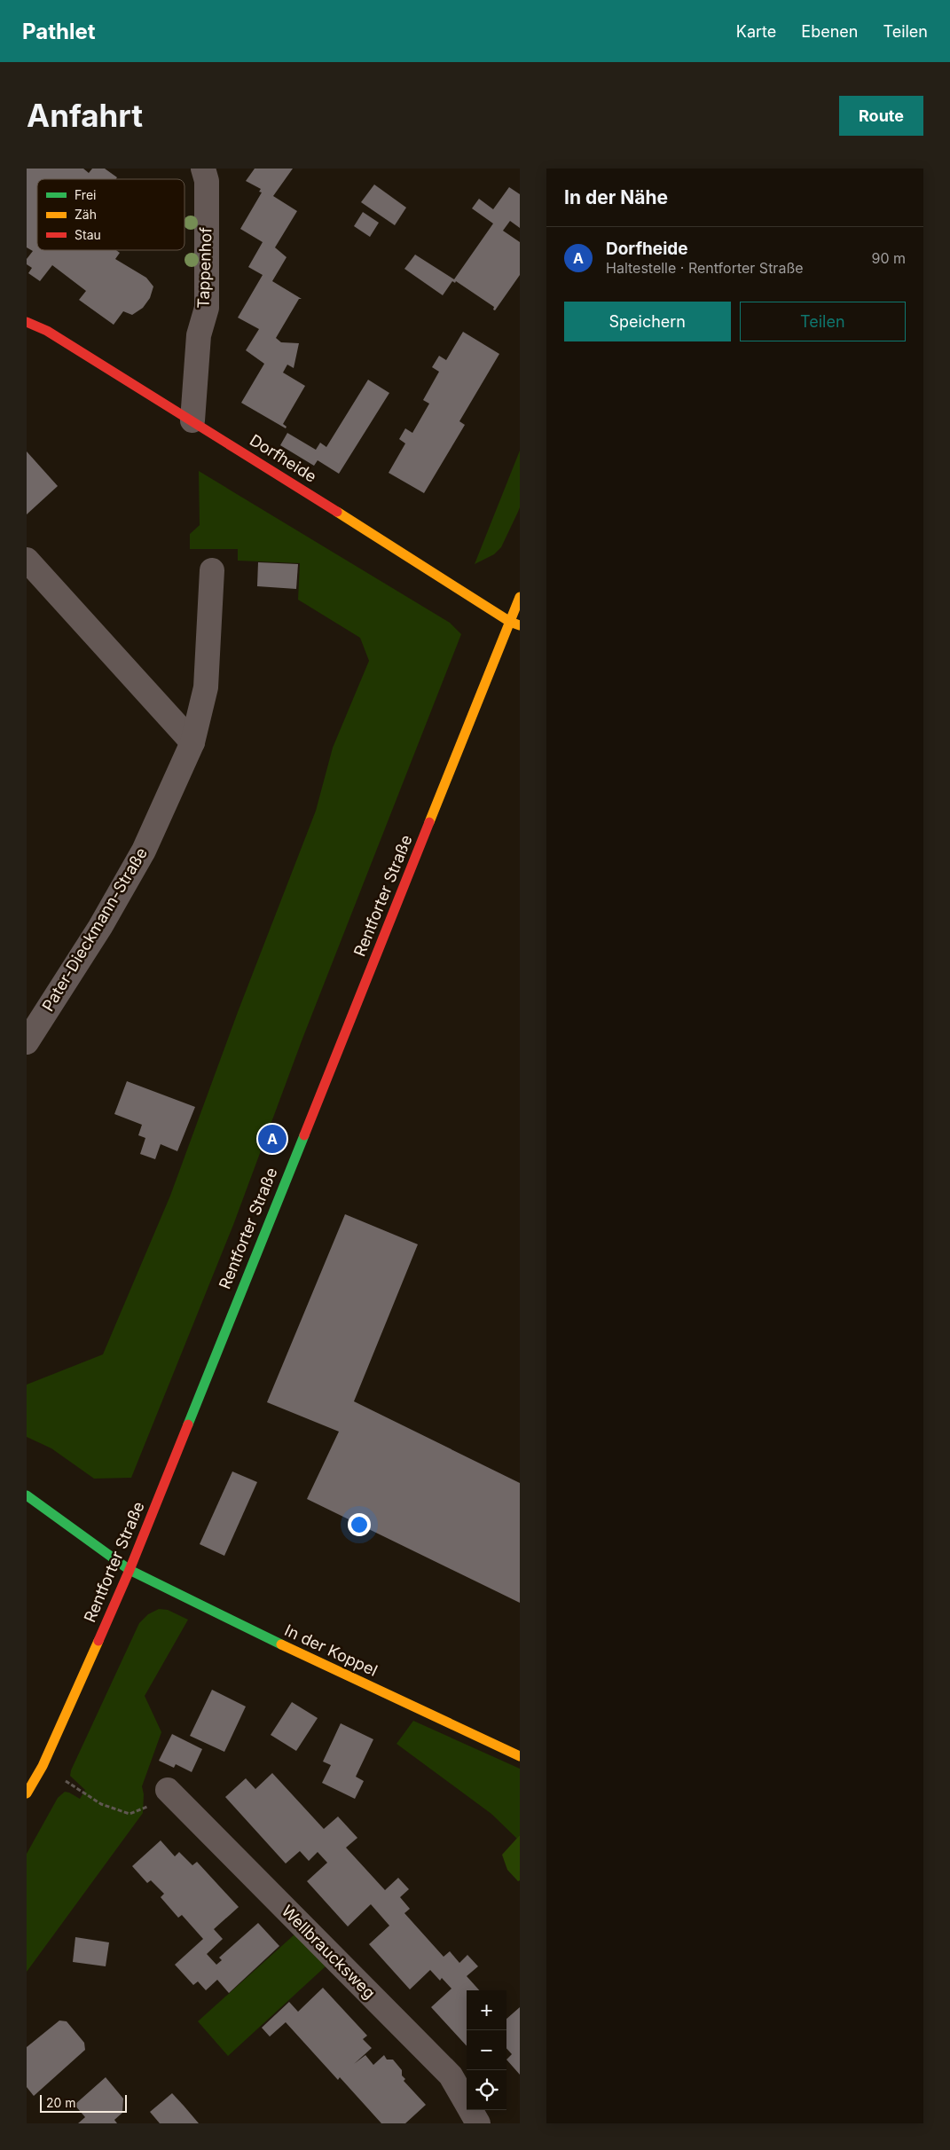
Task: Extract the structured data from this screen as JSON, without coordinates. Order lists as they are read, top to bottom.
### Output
{
  "streets": {
    "main road": ["Dorfheide", "Rentforter Straße", "In der Koppel"],
    "street": ["Tappenhof", "Pater-Dieckmann-Straße", "Wellbraucksweg"]
  },
  "crossings": [
    ["Tappenhof", "Dorfheide"],
    ["Dorfheide", "Rentforter Straße"],
    ["Rentforter Straße", "In der Koppel"]
  ],
  "legend": ["Frei", "Zäh", "Stau"],
  "scale_bar": "20 m",
  "page": {
    "header": "Pathlet",
    "nav": ["Karte", "Ebenen", "Teilen"],
    "buttons": [
      "Route",
      ["Speichern", "Teilen"]
    ],
    "title": "Anfahrt",
    "heading": "In der Nähe",
    "list": [
      {
        "mark": "A",
        "name": "Dorfheide",
        "note": "Haltestelle · Rentforter Straße",
        "value": "90 m"
      }
    ],
    "pins": "A",
    "map_buttons": ["+", "−"],
    "scale": "20 m"
  }
}
